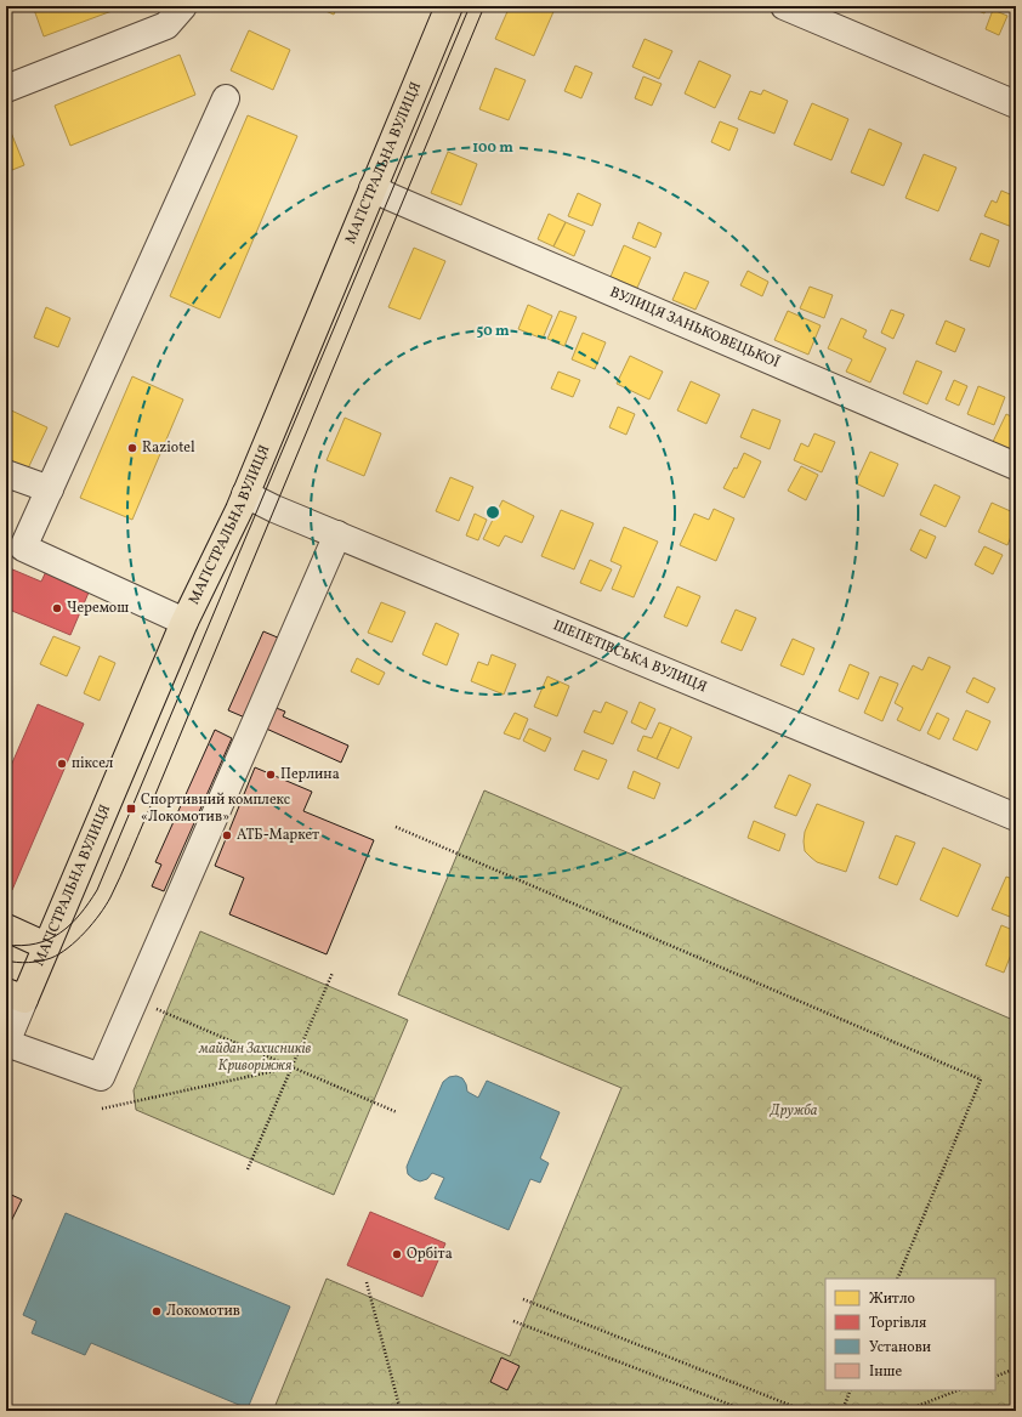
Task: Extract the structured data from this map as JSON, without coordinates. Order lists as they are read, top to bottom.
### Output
{
  "streets": {
    "main road": ["МАГІСТРАЛЬНА ВУЛИЦЯ"],
    "street": ["ВУЛИЦЯ ЗАНЬКОВЕЦЬКОЇ", "ШЕПЕТІВСЬКА ВУЛИЦЯ"]
  },
  "crossings": [
    ["МАГІСТРАЛЬНА ВУЛИЦЯ", "ВУЛИЦЯ ЗАНЬКОВЕЦЬКОЇ"],
    ["МАГІСТРАЛЬНА ВУЛИЦЯ", "ШЕПЕТІВСЬКА ВУЛИЦЯ"]
  ],
  "parks": ["майдан Захисників Криворіжжя", "Дружба"],
  "places": {
    "other": [
      "Raziotel",
      "Черемош",
      "піксел",
      "Перлина",
      "АТБ-Маркет",
      "Орбіта",
      "Локомотив"
    ],
    "transit": ["Спортивний комплекс «Локомотив»"]
  },
  "legend": [
    "Житло",
    "Торгівля",
    "Установи",
    "Інше"
  ],
  "rings": ["100 m", "50 m"]
}
